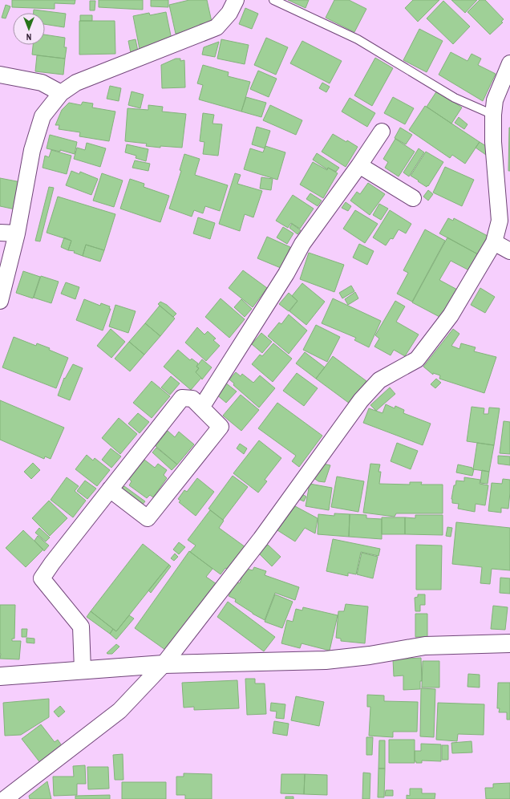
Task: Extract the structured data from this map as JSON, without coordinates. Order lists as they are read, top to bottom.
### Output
{
  "north": "bottom"
}
